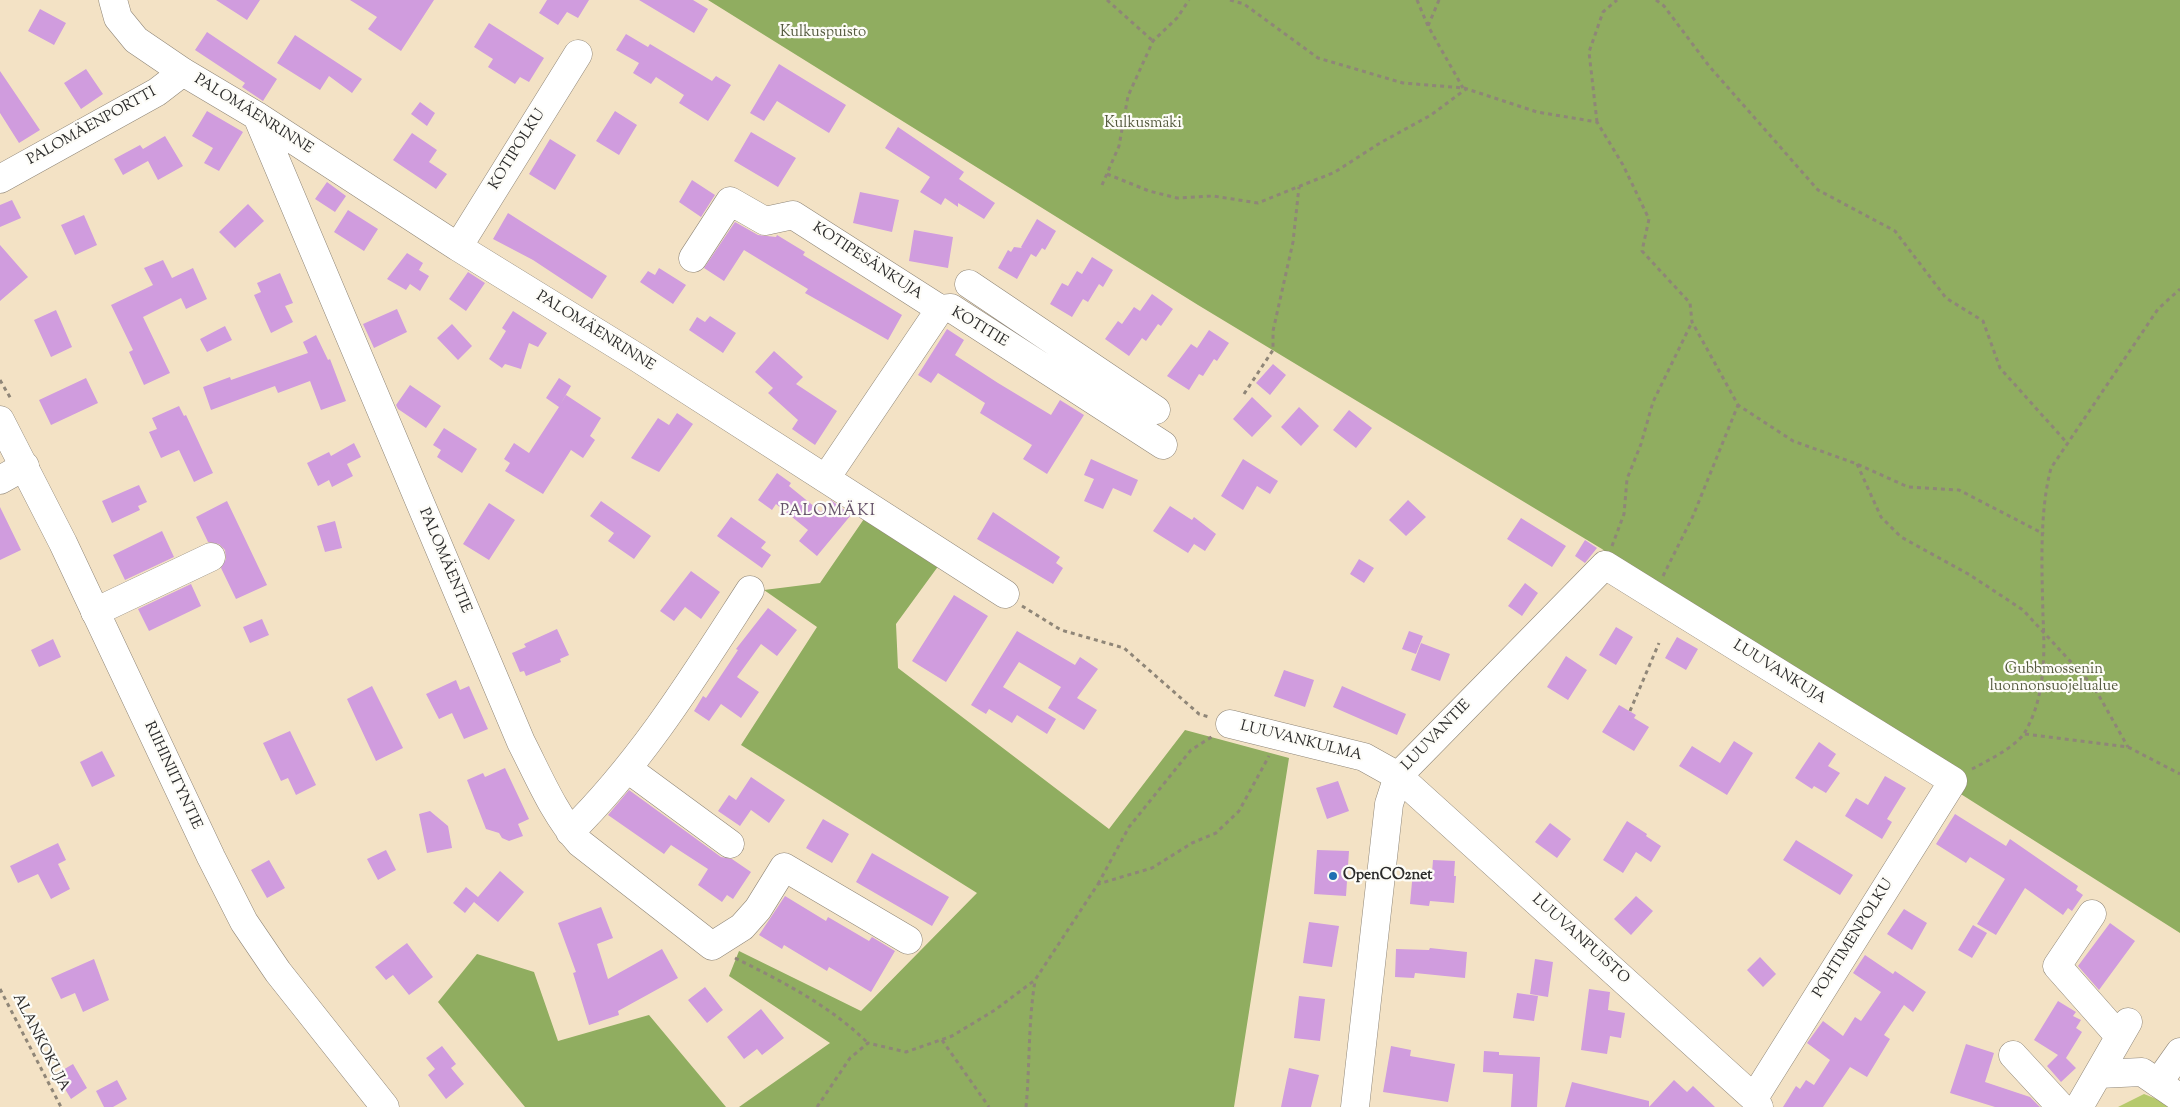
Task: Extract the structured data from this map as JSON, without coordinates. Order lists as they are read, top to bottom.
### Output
{
  "streets": {
    "street": [
      "PALOMÄENRINNE",
      "PALOMÄENPORTTI",
      "KOTIPOLKU",
      "KOTIPESÄNKUJA",
      "KOTITIE",
      "PALOMÄENTIE",
      "LUUVANKUJA",
      "LUUVANTIE",
      "LUUVANKULMA",
      "RIIHINIITYNTIE",
      "POHTIMENPOLKU",
      "LUUVANPUISTO"
    ],
    "path": ["ALANKOKUJA"]
  },
  "crossings": [
    ["PALOMÄENRINNE", "PALOMÄENPORTTI"],
    ["PALOMÄENRINNE", "KOTIPOLKU"],
    ["PALOMÄENRINNE", "KOTITIE"],
    ["PALOMÄENRINNE", "PALOMÄENTIE"],
    ["KOTIPESÄNKUJA", "KOTITIE"],
    ["LUUVANKUJA", "LUUVANTIE"],
    ["LUUVANKUJA", "POHTIMENPOLKU"],
    ["LUUVANTIE", "LUUVANKULMA"],
    ["LUUVANTIE", "LUUVANPUISTO"],
    ["LUUVANKULMA", "LUUVANPUISTO"],
    ["POHTIMENPOLKU", "LUUVANPUISTO"]
  ],
  "districts": ["PALOMÄKI"],
  "parks": ["Kulkuspuisto", "Kulkusmäki", "Gubbmossenin luonnonsuojelualue"],
  "places": ["OpenCO2net"]
}
